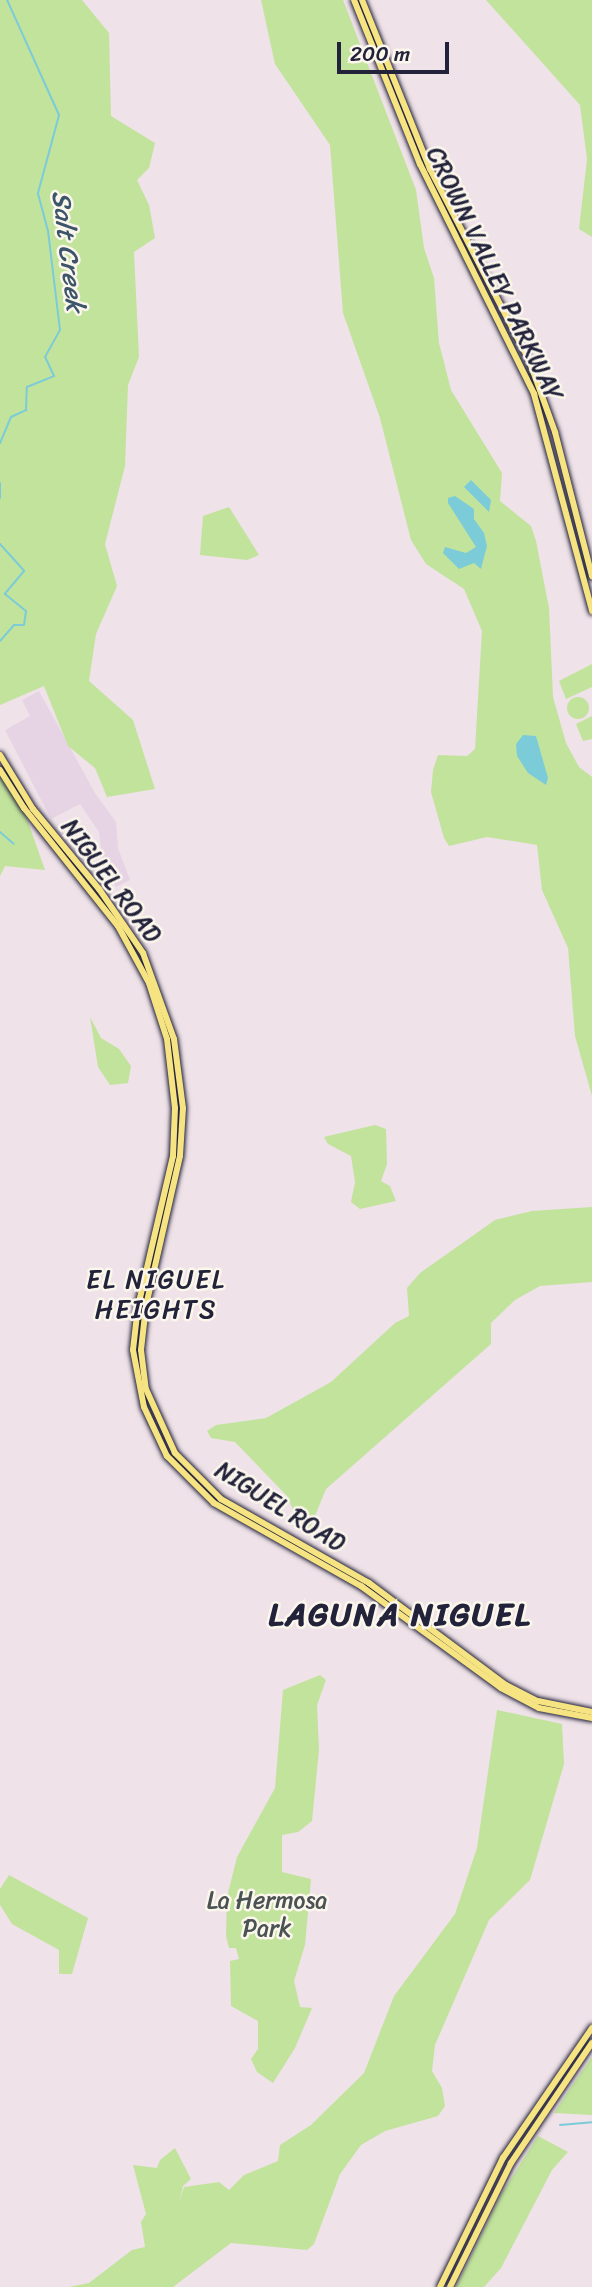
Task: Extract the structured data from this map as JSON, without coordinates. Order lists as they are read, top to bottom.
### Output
{
  "streets": {
    "main road": ["CROWN VALLEY PARKWAY", "NIGUEL ROAD"]
  },
  "districts": ["EL NIGUEL HEIGHTS", "LAGUNA NIGUEL"],
  "water": ["Salt Creek"],
  "parks": ["La Hermosa Park"],
  "scale_bar": "200 m"
}
